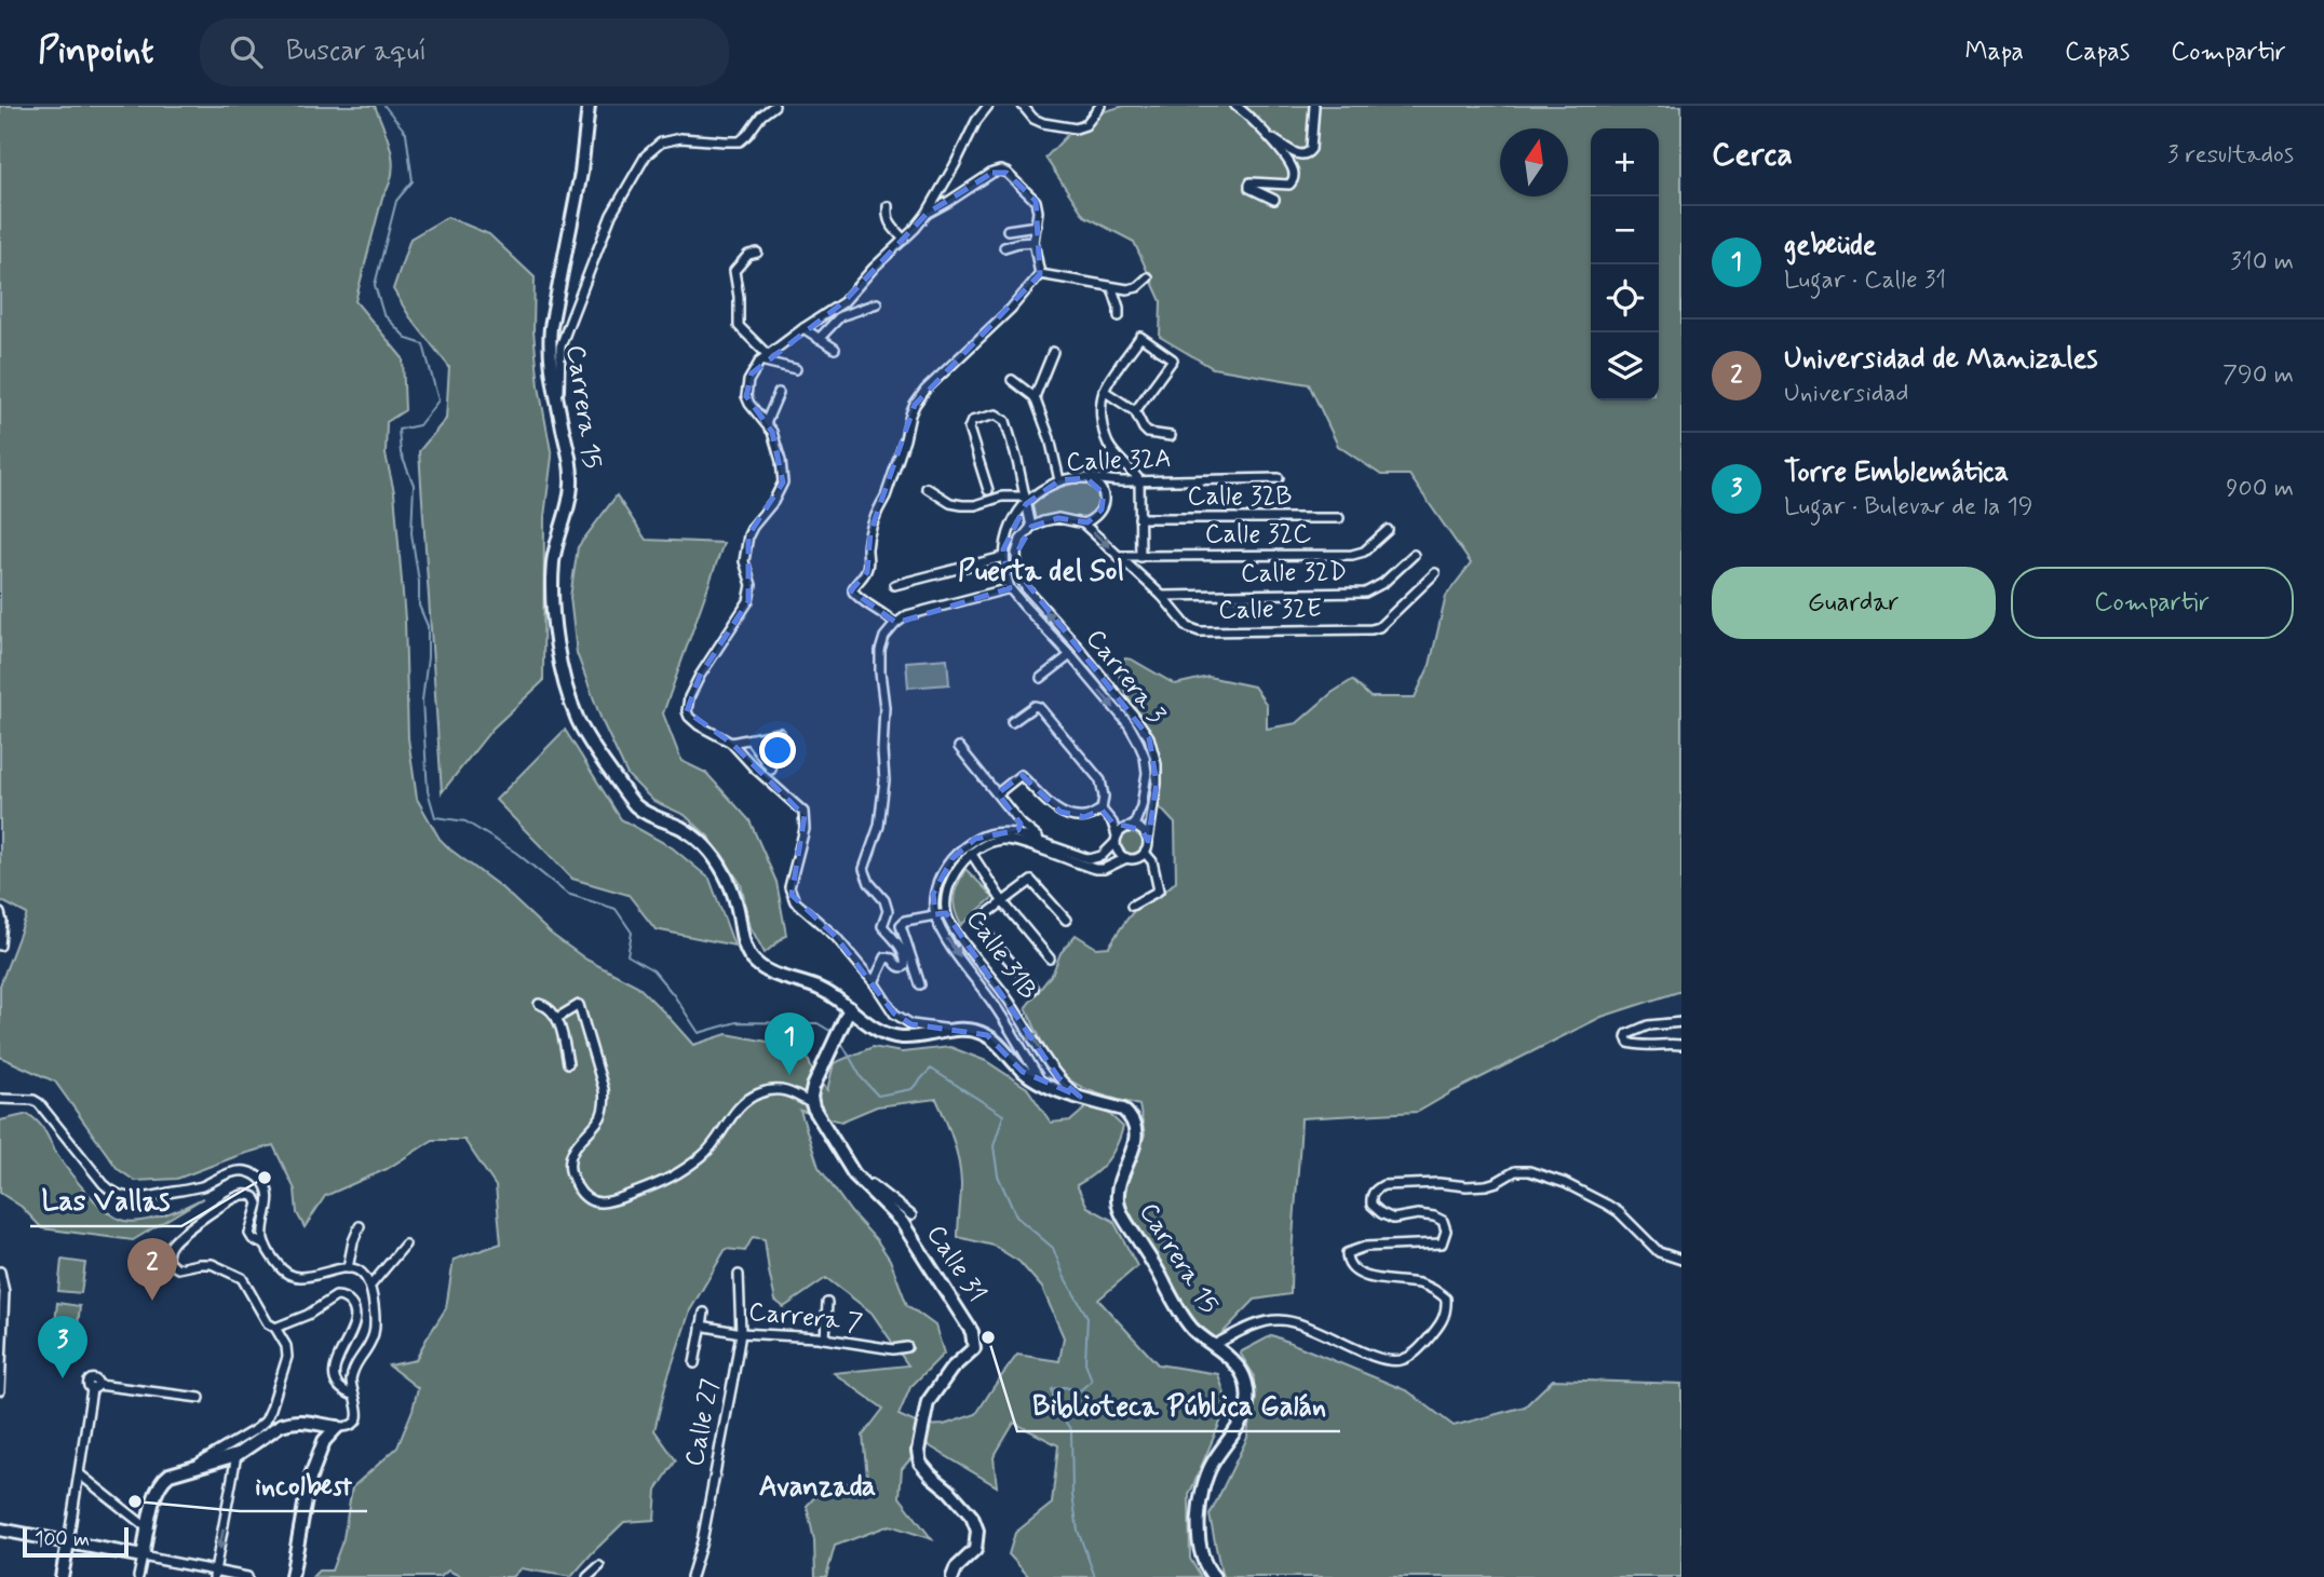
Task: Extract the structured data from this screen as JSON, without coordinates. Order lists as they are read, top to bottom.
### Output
{
  "streets": {
    "main road": ["Carrera 15", "Calle 31"],
    "street": [
      "Calle 32A",
      "Calle 32B",
      "Calle 32C",
      "Calle 32D",
      "Calle 32E",
      "Carrera 3",
      "Calle 31B",
      "Carrera 7",
      "Calle 27"
    ]
  },
  "crossings": [
    ["Carrera 15", "Calle 31B"],
    ["Calle 32A", "Carrera 3"],
    ["Calle 32C", "Calle 32E"],
    ["Calle 32D", "Calle 32E"],
    ["Carrera 3", "Calle 31B"],
    ["Carrera 7", "Calle 27"]
  ],
  "districts": ["Puerta del Sol", "Avanzada"],
  "places": ["Las Vallas", "Biblioteca Pública Galán", "incolbest"],
  "scale_bar": "100 m",
  "north": "top",
  "page": {
    "header": "Pinpoint",
    "search": "Buscar aquí",
    "nav": ["Mapa", "Capas", "Compartir"],
    "heading": ["Cerca", "3 resultados"],
    "map_buttons": ["+", "−"],
    "list": [
      {
        "mark": "1",
        "name": "gebeüde",
        "note": "Lugar · Calle 31",
        "value": "310 m"
      },
      {
        "mark": "2",
        "name": "Universidad de Manizales",
        "note": "Universidad",
        "value": "790 m"
      },
      {
        "mark": "3",
        "name": "Torre Emblemática",
        "note": "Lugar · Bulevar de la 19",
        "value": "900 m"
      }
    ],
    "buttons": ["Guardar", "Compartir"],
    "pins": ["1", "2", "3"],
    "scale": "100 m"
  }
}
